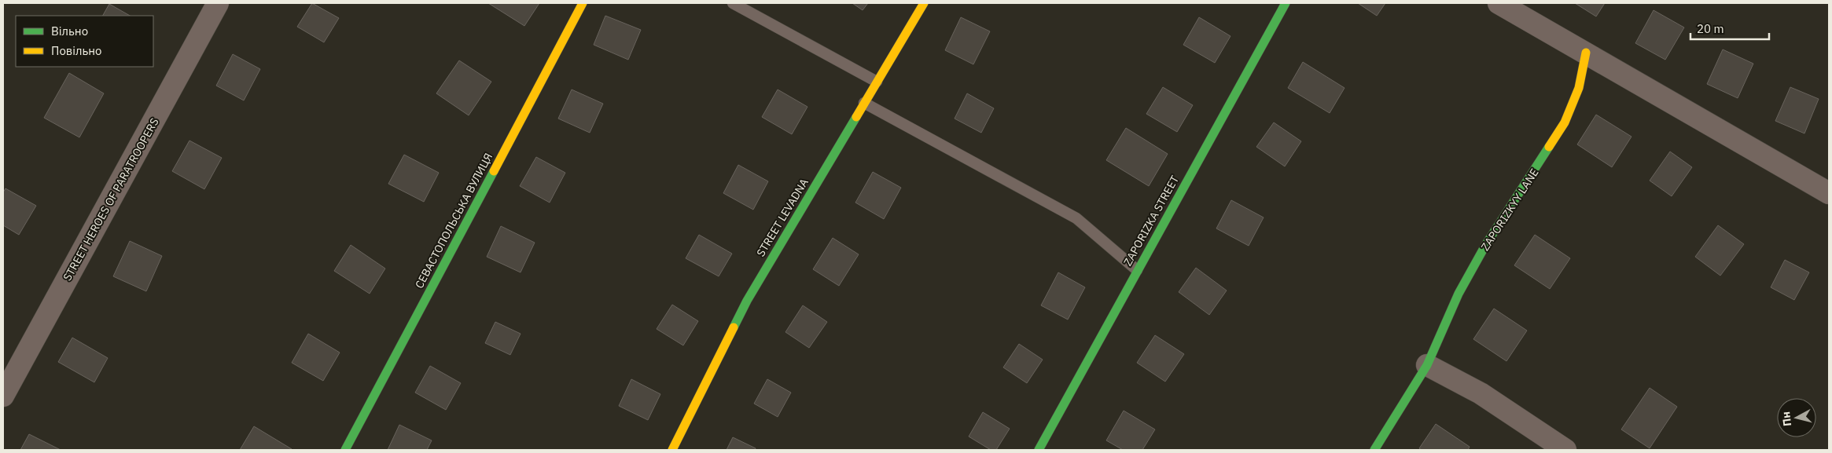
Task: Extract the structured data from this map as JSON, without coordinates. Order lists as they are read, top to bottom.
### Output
{
  "streets": {
    "street": [
      "STREET HEROES OF PARATROOPERS",
      "ZAPORIZKYY LANE",
      "STREET LEVADNA",
      "СЕВАСТОПОЛЬСЬКА ВУЛИЦЯ",
      "ZAPORIZKA STREET"
    ]
  },
  "legend": ["Вільно", "Повільно"],
  "scale_bar": "20 m",
  "north": "left"
}
